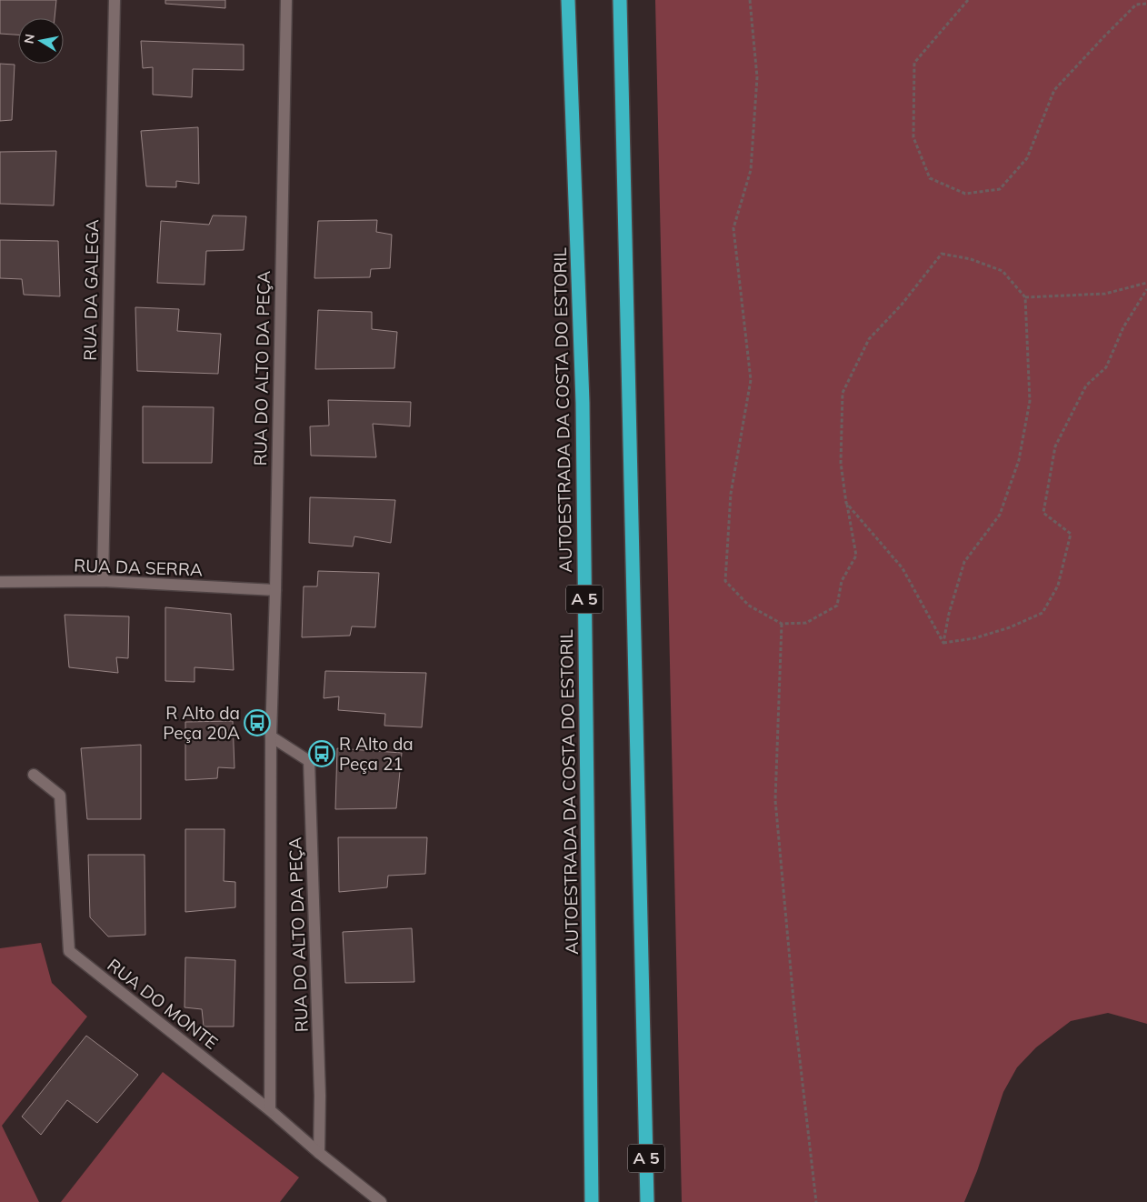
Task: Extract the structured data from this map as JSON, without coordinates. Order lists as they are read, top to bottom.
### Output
{
  "streets": {
    "highway": ["AUTOESTRADA DA COSTA DO ESTORIL", "A 5"],
    "street": [
      "RUA DA GALEGA",
      "RUA DO ALTO DA PEÇA",
      "RUA DA SERRA",
      "RUA DO MONTE"
    ]
  },
  "crossings": [
    ["RUA DA GALEGA", "RUA DA SERRA"],
    ["RUA DO ALTO DA PEÇA", "RUA DA SERRA"],
    ["RUA DO ALTO DA PEÇA", "RUA DO MONTE"]
  ],
  "places": {
    "bus stop": ["R Alto da Peça 20A", "R Alto da Peça 21"]
  },
  "north": "left"
}
